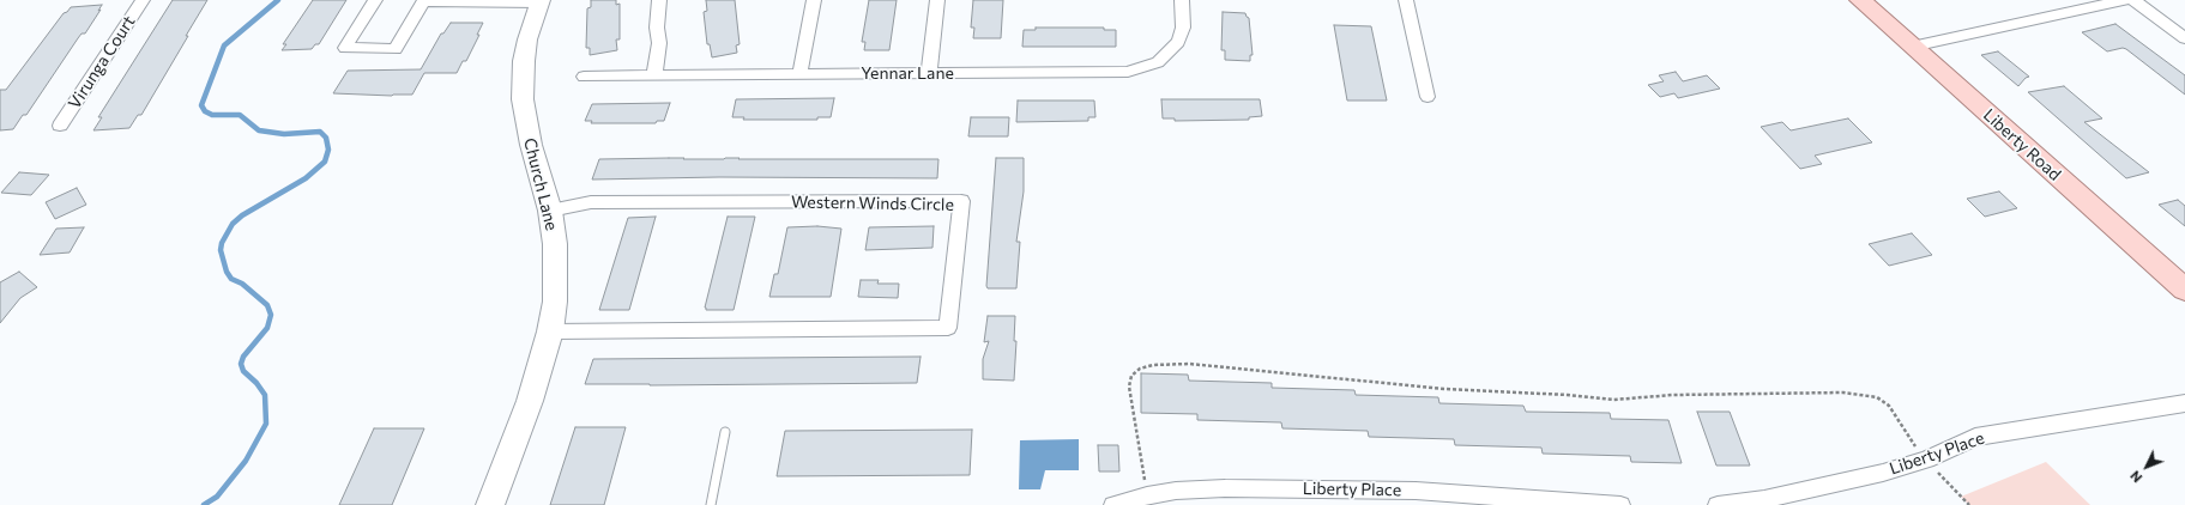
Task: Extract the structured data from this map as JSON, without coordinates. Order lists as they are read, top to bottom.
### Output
{
  "streets": {
    "main road": ["Liberty Road"],
    "street": [
      "Virunga Court",
      "Yennar Lane",
      "Church Lane",
      "Western Winds Circle",
      "Liberty Place"
    ]
  },
  "crossings": [
    ["Church Lane", "Western Winds Circle"]
  ],
  "north": "bottom left"
}
